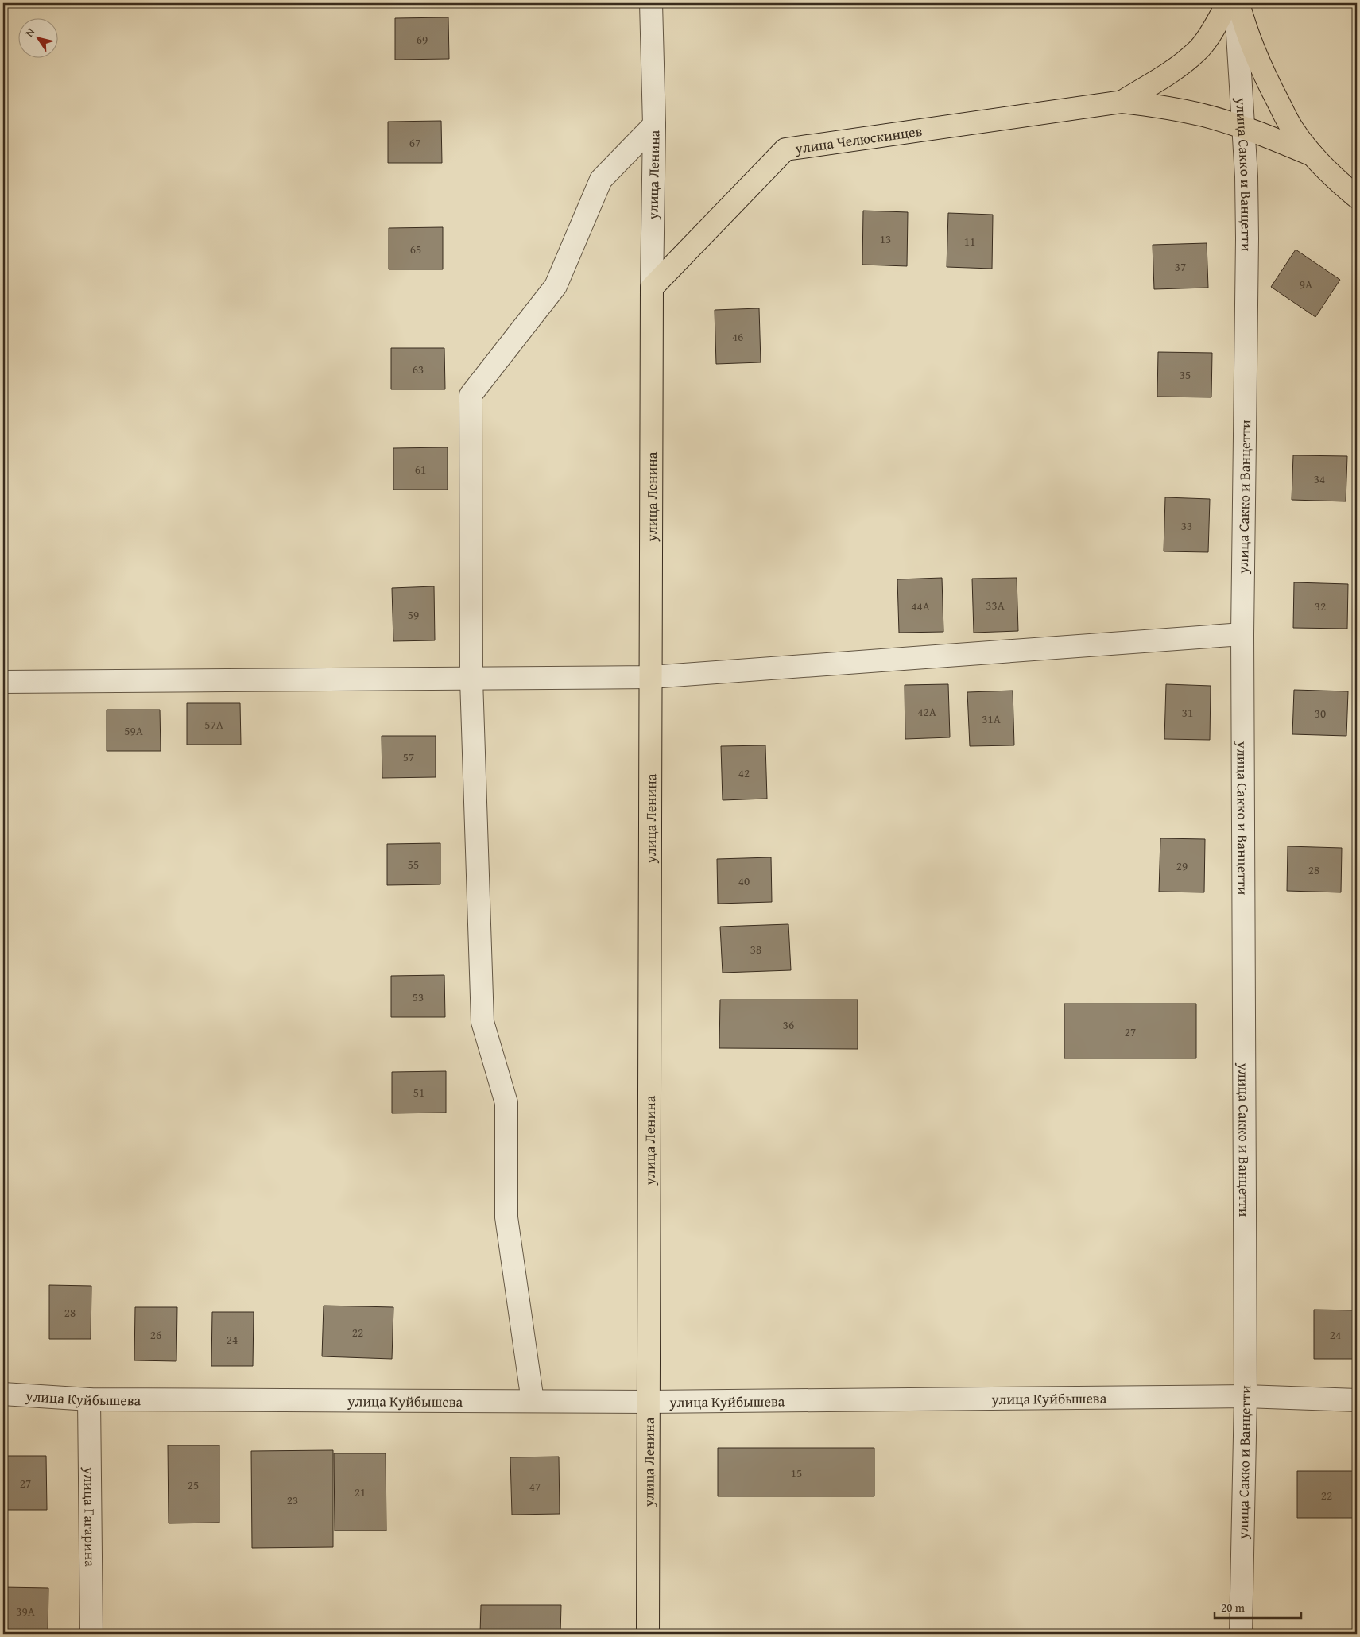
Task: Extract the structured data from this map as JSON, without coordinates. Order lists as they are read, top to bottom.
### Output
{
  "streets": {
    "main road": ["улица Челюскинцев", "улица Ленина"],
    "street": ["улица Сакко и Ванцетти", "улица Куйбышева", "улица Гагарина"]
  },
  "crossings": [
    ["улица Челюскинцев", "улица Ленина"],
    ["улица Ленина", "улица Куйбышева"],
    ["улица Сакко и Ванцетти", "улица Куйбышева"],
    ["улица Куйбышева", "улица Гагарина"]
  ],
  "house_numbers": [
    "69",
    "67",
    "13",
    "11",
    "65",
    "37",
    "9А",
    "46",
    "63",
    "35",
    "61",
    "34",
    "33",
    "33А",
    "44А",
    "32",
    "59",
    "42А",
    "31",
    "30",
    "31А",
    "57А",
    "59А",
    "57",
    "42",
    "55",
    "29",
    "28",
    "40",
    "38",
    "53",
    "36",
    "27",
    "51",
    "28",
    "22",
    "26",
    "24",
    "24",
    "15",
    "27",
    "25",
    "47",
    "21",
    "22",
    "23",
    "39А"
  ],
  "scale_bar": "20 m",
  "north": "top left"
}
